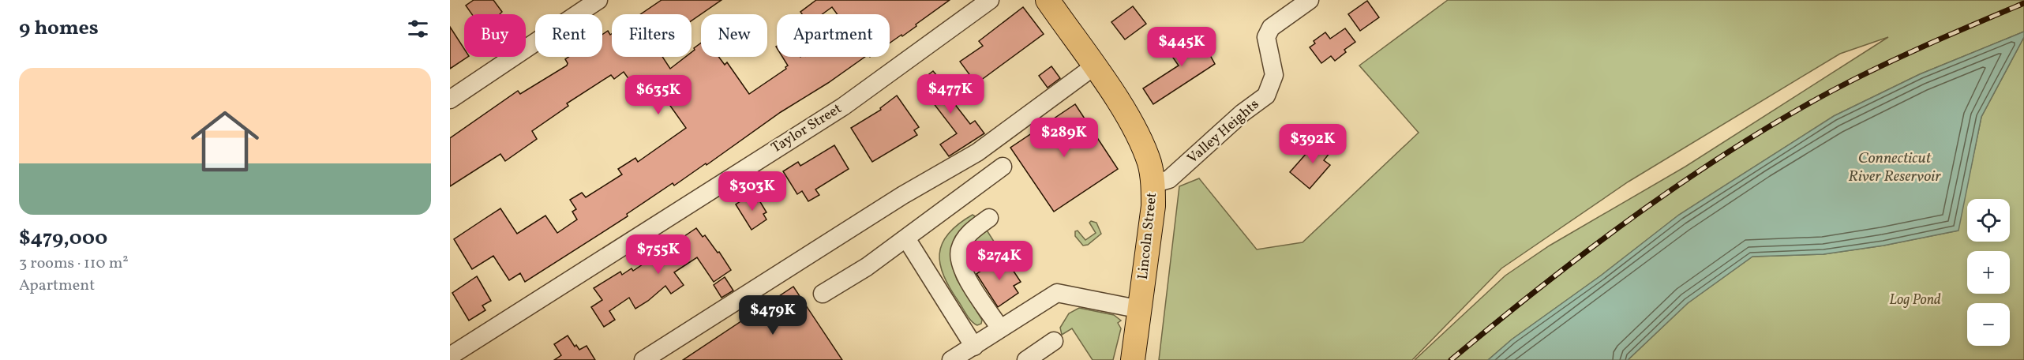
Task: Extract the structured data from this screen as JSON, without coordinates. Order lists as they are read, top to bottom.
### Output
{
  "streets": {
    "main road": ["Lincoln Street"],
    "street": ["Taylor Street", "Valley Heights"]
  },
  "crossings": [
    ["Valley Heights", "Lincoln Street"]
  ],
  "water": ["Connecticut River Reservoir"],
  "parks": ["Log Pond"],
  "page": {
    "heading": "9 homes",
    "chip": [
      "Buy",
      "Rent",
      "Filters",
      "New",
      "Apartment"
    ],
    "price": [
      "$445K",
      "$477K",
      "$635K",
      "$289K",
      "$392K",
      "$303K",
      "$755K",
      "$274K",
      "$479K"
    ],
    "list": [
      {
        "name": "$479,000",
        "note": "3 rooms · 110 m² · Apartment"
      }
    ],
    "map_buttons": ["+", "−"]
  }
}
